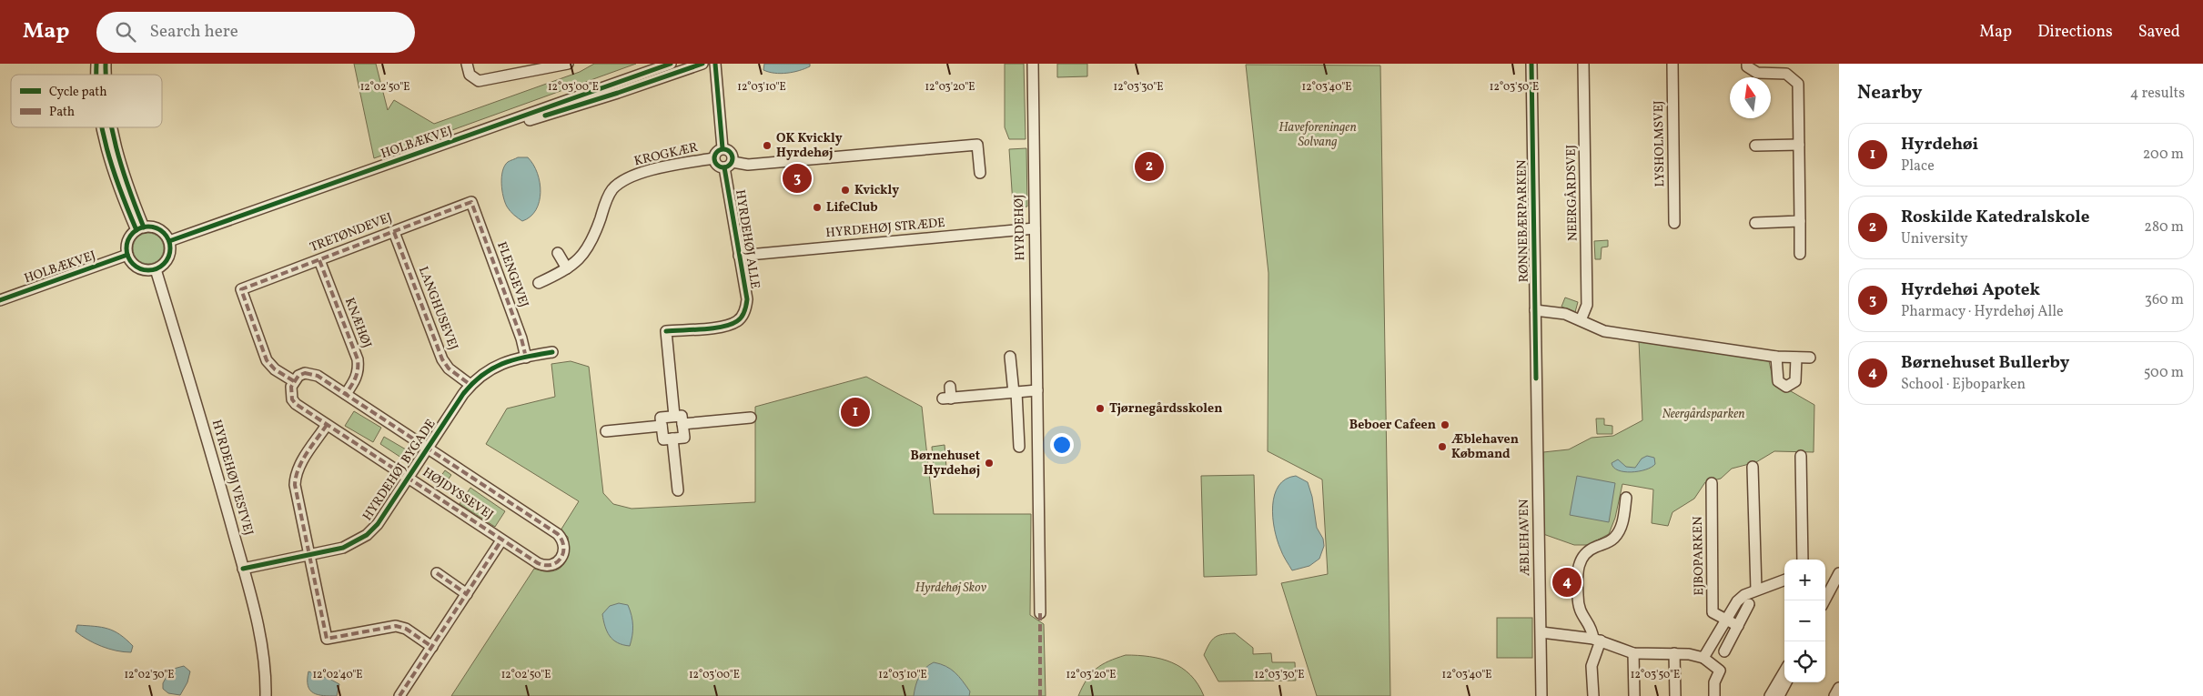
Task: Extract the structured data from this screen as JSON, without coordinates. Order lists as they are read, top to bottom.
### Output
{
  "streets": {
    "street": [
      "HOLBÆKVEJ",
      "LYSHOLMSVEJ",
      "KROGKÆR",
      "NEERGÅRDSVEJ",
      "RØNNEBÆRPARKEN",
      "HYRDEHØJ",
      "HYRDEHØJ STRÆDE",
      "TRETØNDEVEJ",
      "HYRDEHØJ ALLE",
      "FLENGEVEJ",
      "LANGHUSEVEJ",
      "KNÆHØJ",
      "HYRDEHØJ BYGADE",
      "HYRDEHØJ VESTVEJ",
      "HØJDYSSEVEJ",
      "ÆBLEHAVEN",
      "EJBOPARKEN"
    ]
  },
  "crossings": [
    ["HOLBÆKVEJ", "HYRDEHØJ VESTVEJ"],
    ["KROGKÆR", "HYRDEHØJ ALLE"],
    ["RØNNEBÆRPARKEN", "ÆBLEHAVEN"],
    ["HYRDEHØJ", "HYRDEHØJ STRÆDE"],
    ["HYRDEHØJ STRÆDE", "HYRDEHØJ ALLE"],
    ["TRETØNDEVEJ", "FLENGEVEJ"],
    ["TRETØNDEVEJ", "LANGHUSEVEJ"],
    ["TRETØNDEVEJ", "KNÆHØJ"],
    ["TRETØNDEVEJ", "HØJDYSSEVEJ"],
    ["FLENGEVEJ", "HYRDEHØJ BYGADE"],
    ["LANGHUSEVEJ", "HYRDEHØJ BYGADE"],
    ["KNÆHØJ", "HØJDYSSEVEJ"],
    ["HYRDEHØJ BYGADE", "HYRDEHØJ VESTVEJ"],
    ["HYRDEHØJ BYGADE", "HØJDYSSEVEJ"]
  ],
  "parks": ["Haveforeningen Solvang", "Neergårdsparken", "Hyrdehøj Skov"],
  "places": [
    "OK Kvickly Hyrdehøj",
    "Kvickly",
    "LifeClub",
    "Tjørnegårdsskolen",
    "Beboer Cafeen",
    "Æblehaven Købmand",
    "Børnehuset Hyrdehøj"
  ],
  "legend": ["Cycle path", "Path"],
  "north": "top",
  "page": {
    "header": "Map",
    "search": "Search here",
    "nav": ["Map", "Directions", "Saved"],
    "heading": ["Nearby", "4 results"],
    "list": [
      {
        "mark": "1",
        "name": "Hyrdehøi",
        "note": "Place",
        "value": "200 m"
      },
      {
        "mark": "2",
        "name": "Roskilde Katedralskole",
        "note": "University",
        "value": "280 m"
      },
      {
        "mark": "3",
        "name": "Hyrdehøi Apotek",
        "note": "Pharmacy · Hyrdehøj Alle",
        "value": "360 m"
      },
      {
        "mark": "4",
        "name": "Børnehuset Bullerby",
        "note": "School · Ejboparken",
        "value": "500 m"
      }
    ],
    "pins": [
      "2",
      "3",
      "1",
      "4"
    ],
    "map_buttons": ["+", "−"]
  },
  "coordinates": [
    "12°02'50\"E",
    "12°03'00\"E",
    "12°03'10\"E",
    "12°03'20\"E",
    "12°03'30\"E",
    "12°03'40\"E",
    "12°03'50\"E",
    "12°02'30\"E",
    "12°02'40\"E"
  ]
}
